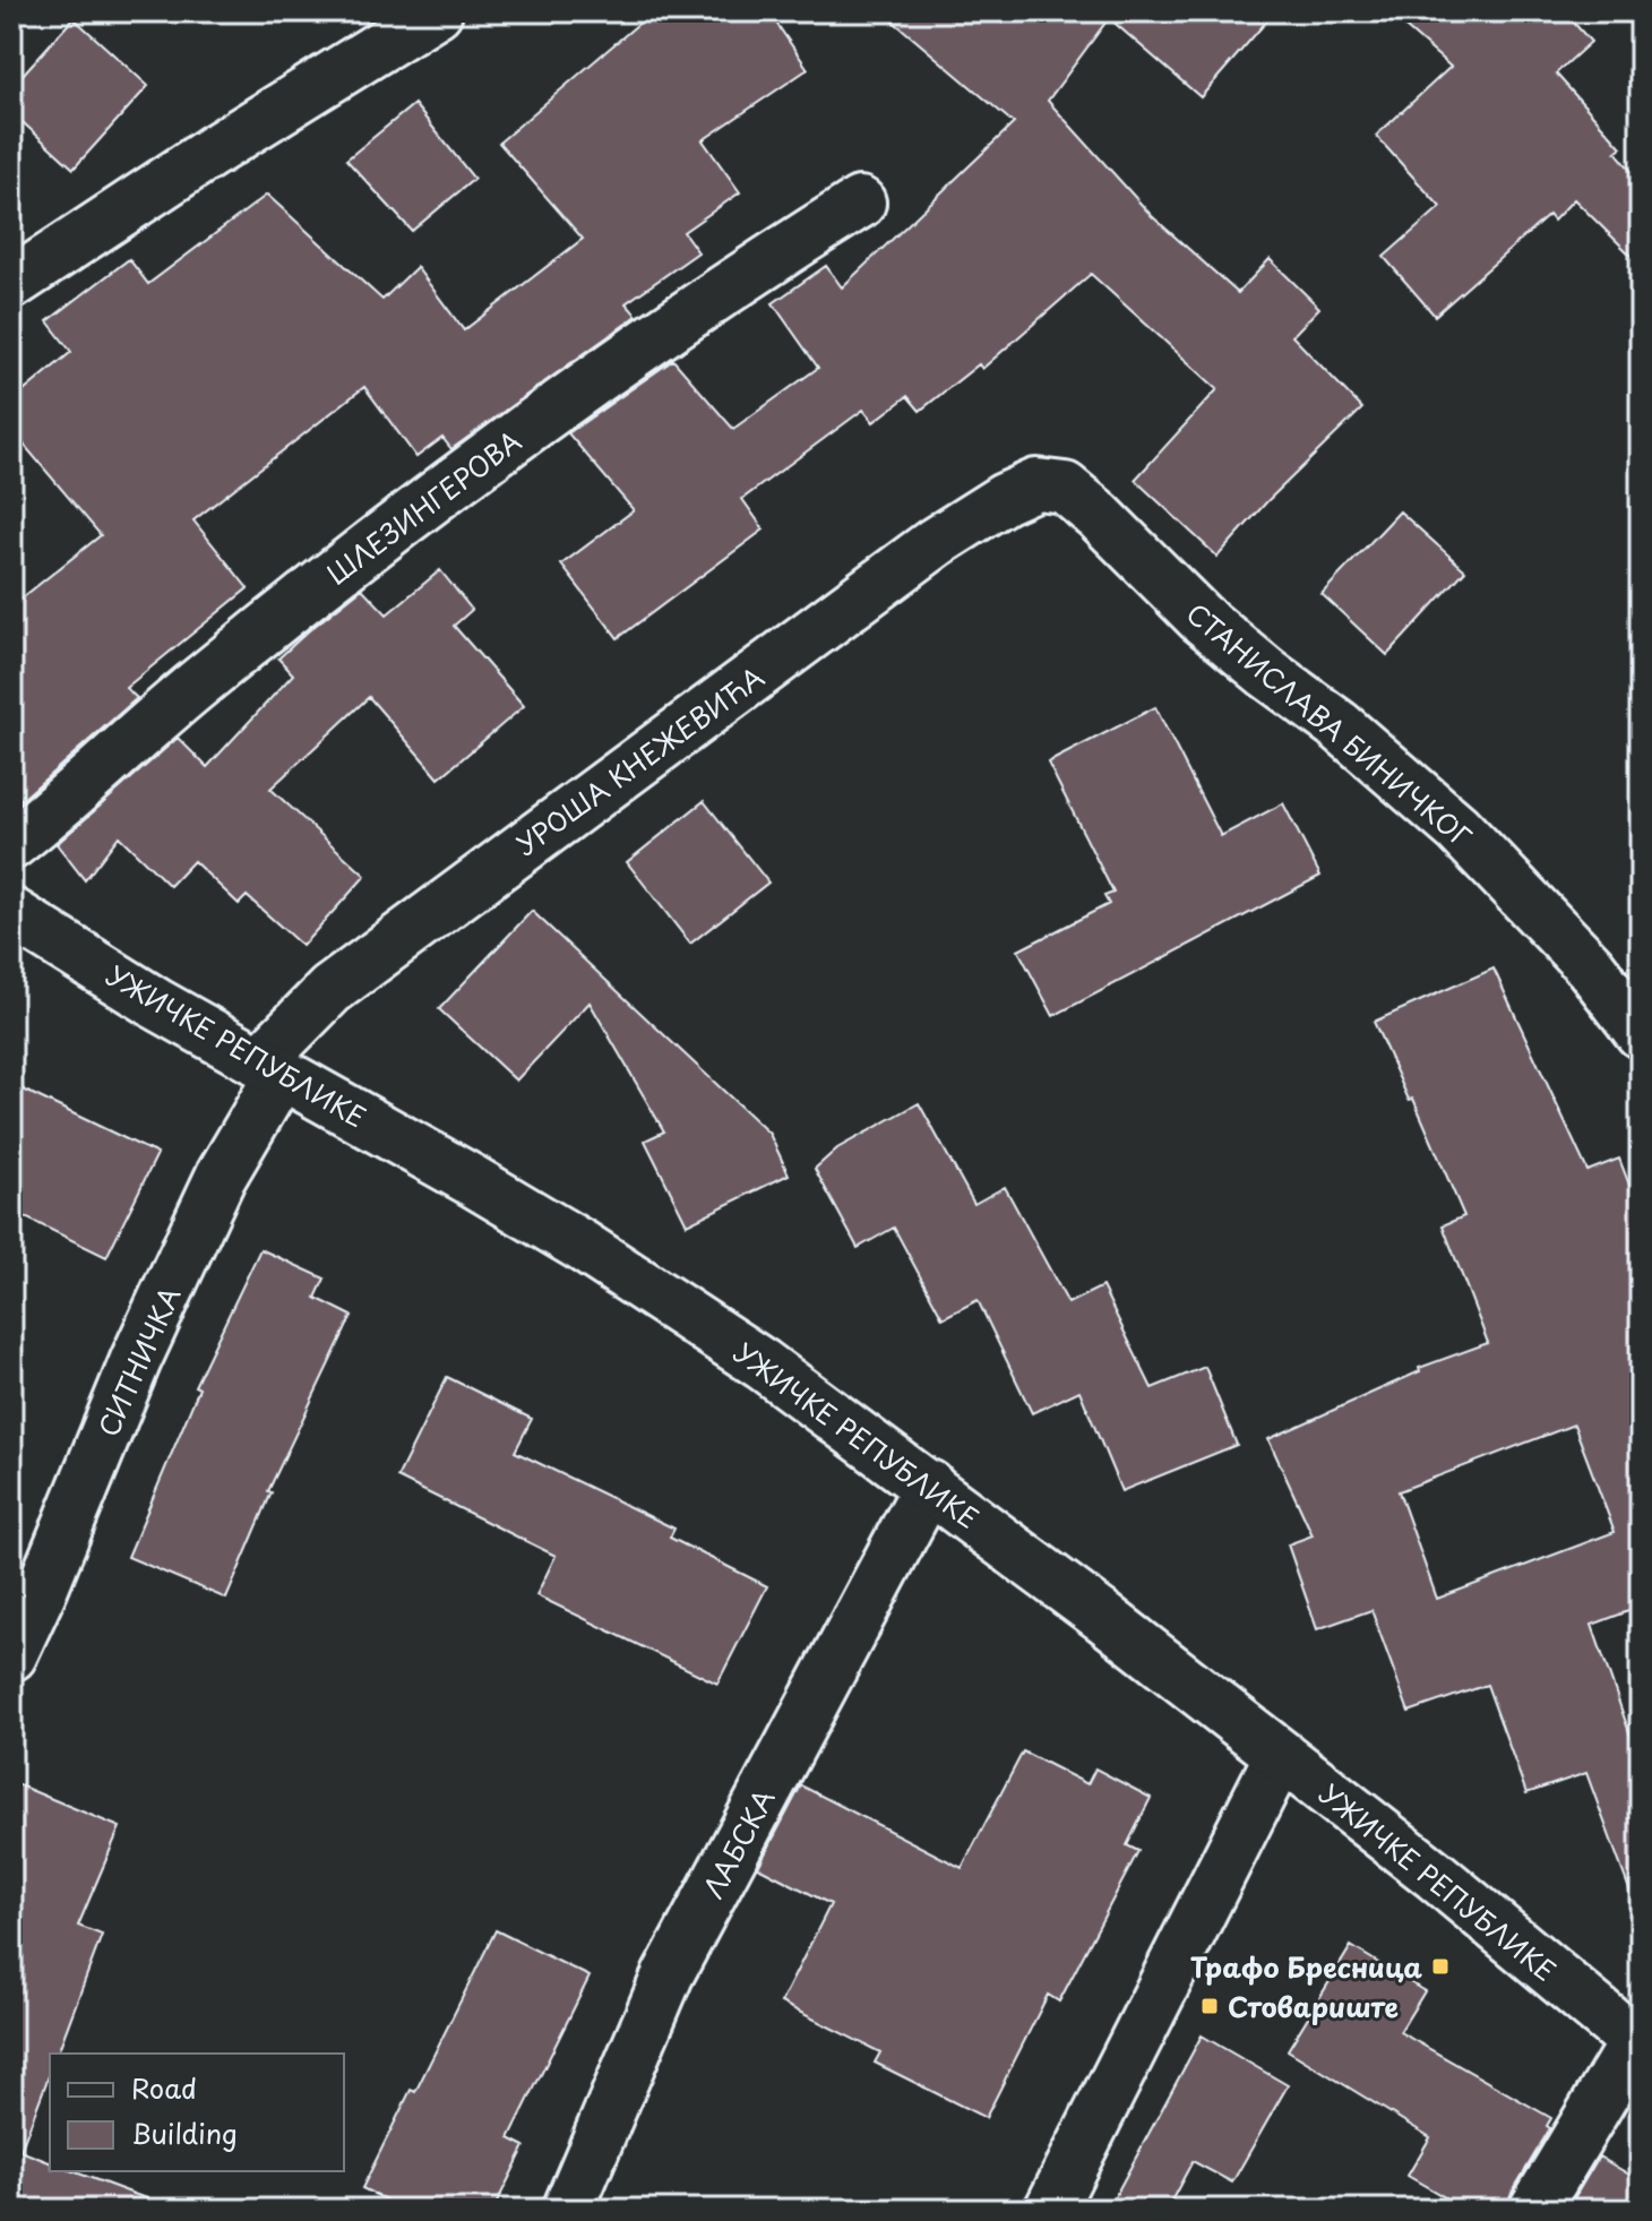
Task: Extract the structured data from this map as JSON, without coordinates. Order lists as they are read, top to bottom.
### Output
{
  "streets": {
    "street": [
      "ШЛЕЗИНГЕРОВА",
      "СТАНИСЛАВА БИНИЧКОГ",
      "УРОША КНЕЖЕВИЋА",
      "УЖИЧКЕ РЕПУБЛИКЕ",
      "СИТНИЧКА",
      "ЛАБСКА"
    ]
  },
  "crossings": [
    ["СТАНИСЛАВА БИНИЧКОГ", "УРОША КНЕЖЕВИЋА"],
    ["УРОША КНЕЖЕВИЋА", "УЖИЧКЕ РЕПУБЛИКЕ"],
    ["УРОША КНЕЖЕВИЋА", "СИТНИЧКА"],
    ["УЖИЧКЕ РЕПУБЛИКЕ", "СИТНИЧКА"],
    ["УЖИЧКЕ РЕПУБЛИКЕ", "ЛАБСКА"]
  ],
  "places": {
    "transit": ["Трафо Бресница", "Стовариште"]
  },
  "legend": ["Road", "Building"]
}
